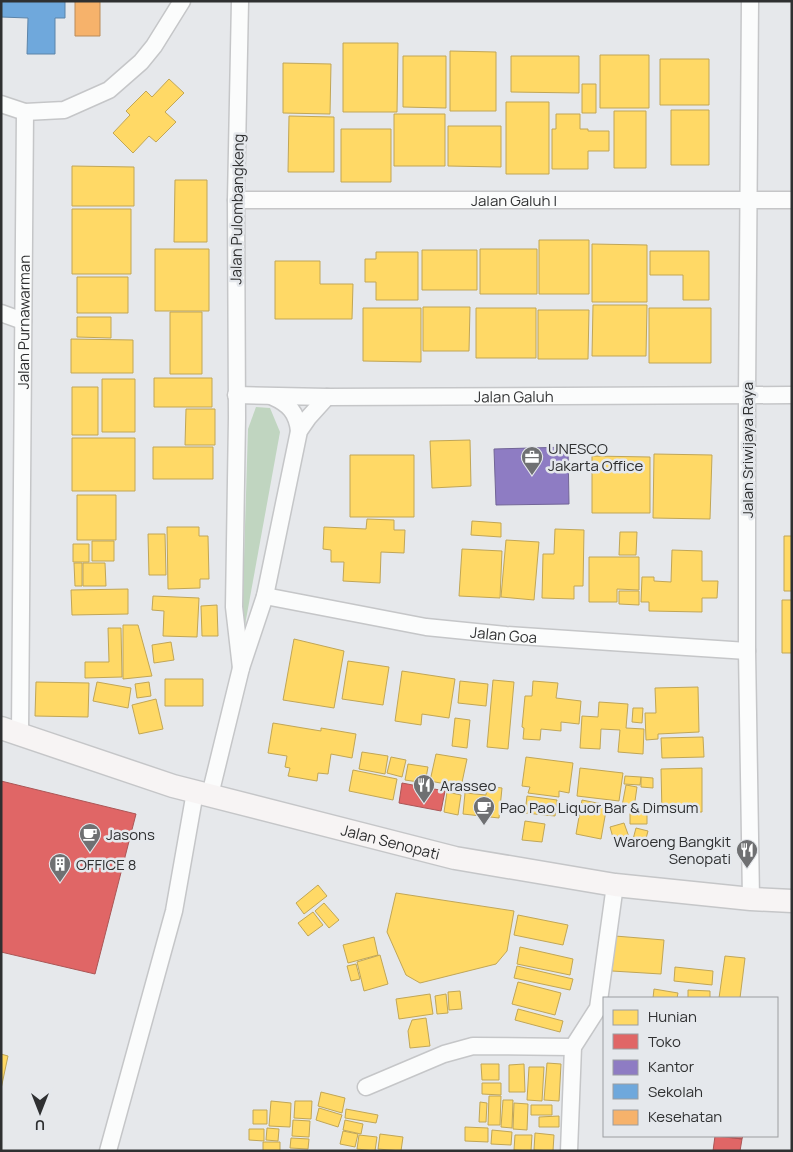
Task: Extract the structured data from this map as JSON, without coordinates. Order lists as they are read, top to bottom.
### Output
{
  "streets": {
    "main road": ["Jalan Senopati"],
    "street": [
      "Jalan Galuh I",
      "Jalan Pulombangkeng",
      "Jalan Purnawarman",
      "Jalan Galuh",
      "Jalan Sriwijaya Raya",
      "Jalan Goa"
    ]
  },
  "crossings": [
    ["Jalan Galuh I", "Jalan Pulombangkeng"],
    ["Jalan Galuh I", "Jalan Sriwijaya Raya"],
    ["Jalan Pulombangkeng", "Jalan Galuh"],
    ["Jalan Pulombangkeng", "Jalan Goa"],
    ["Jalan Pulombangkeng", "Jalan Senopati"],
    ["Jalan Purnawarman", "Jalan Senopati"],
    ["Jalan Galuh", "Jalan Sriwijaya Raya"],
    ["Jalan Sriwijaya Raya", "Jalan Goa"],
    ["Jalan Sriwijaya Raya", "Jalan Senopati"]
  ],
  "places": {
    "office": ["UNESCO Jakarta Office"],
    "restaurant": ["Arasseo", "Waroeng Bangkit Senopati"],
    "cafe": ["Pao Pao Liquor Bar & Dimsum", "Jasons"],
    "building": ["OFFICE 8"]
  },
  "legend": [
    "Hunian",
    "Toko",
    "Kantor",
    "Sekolah",
    "Kesehatan"
  ],
  "north": "bottom"
}
